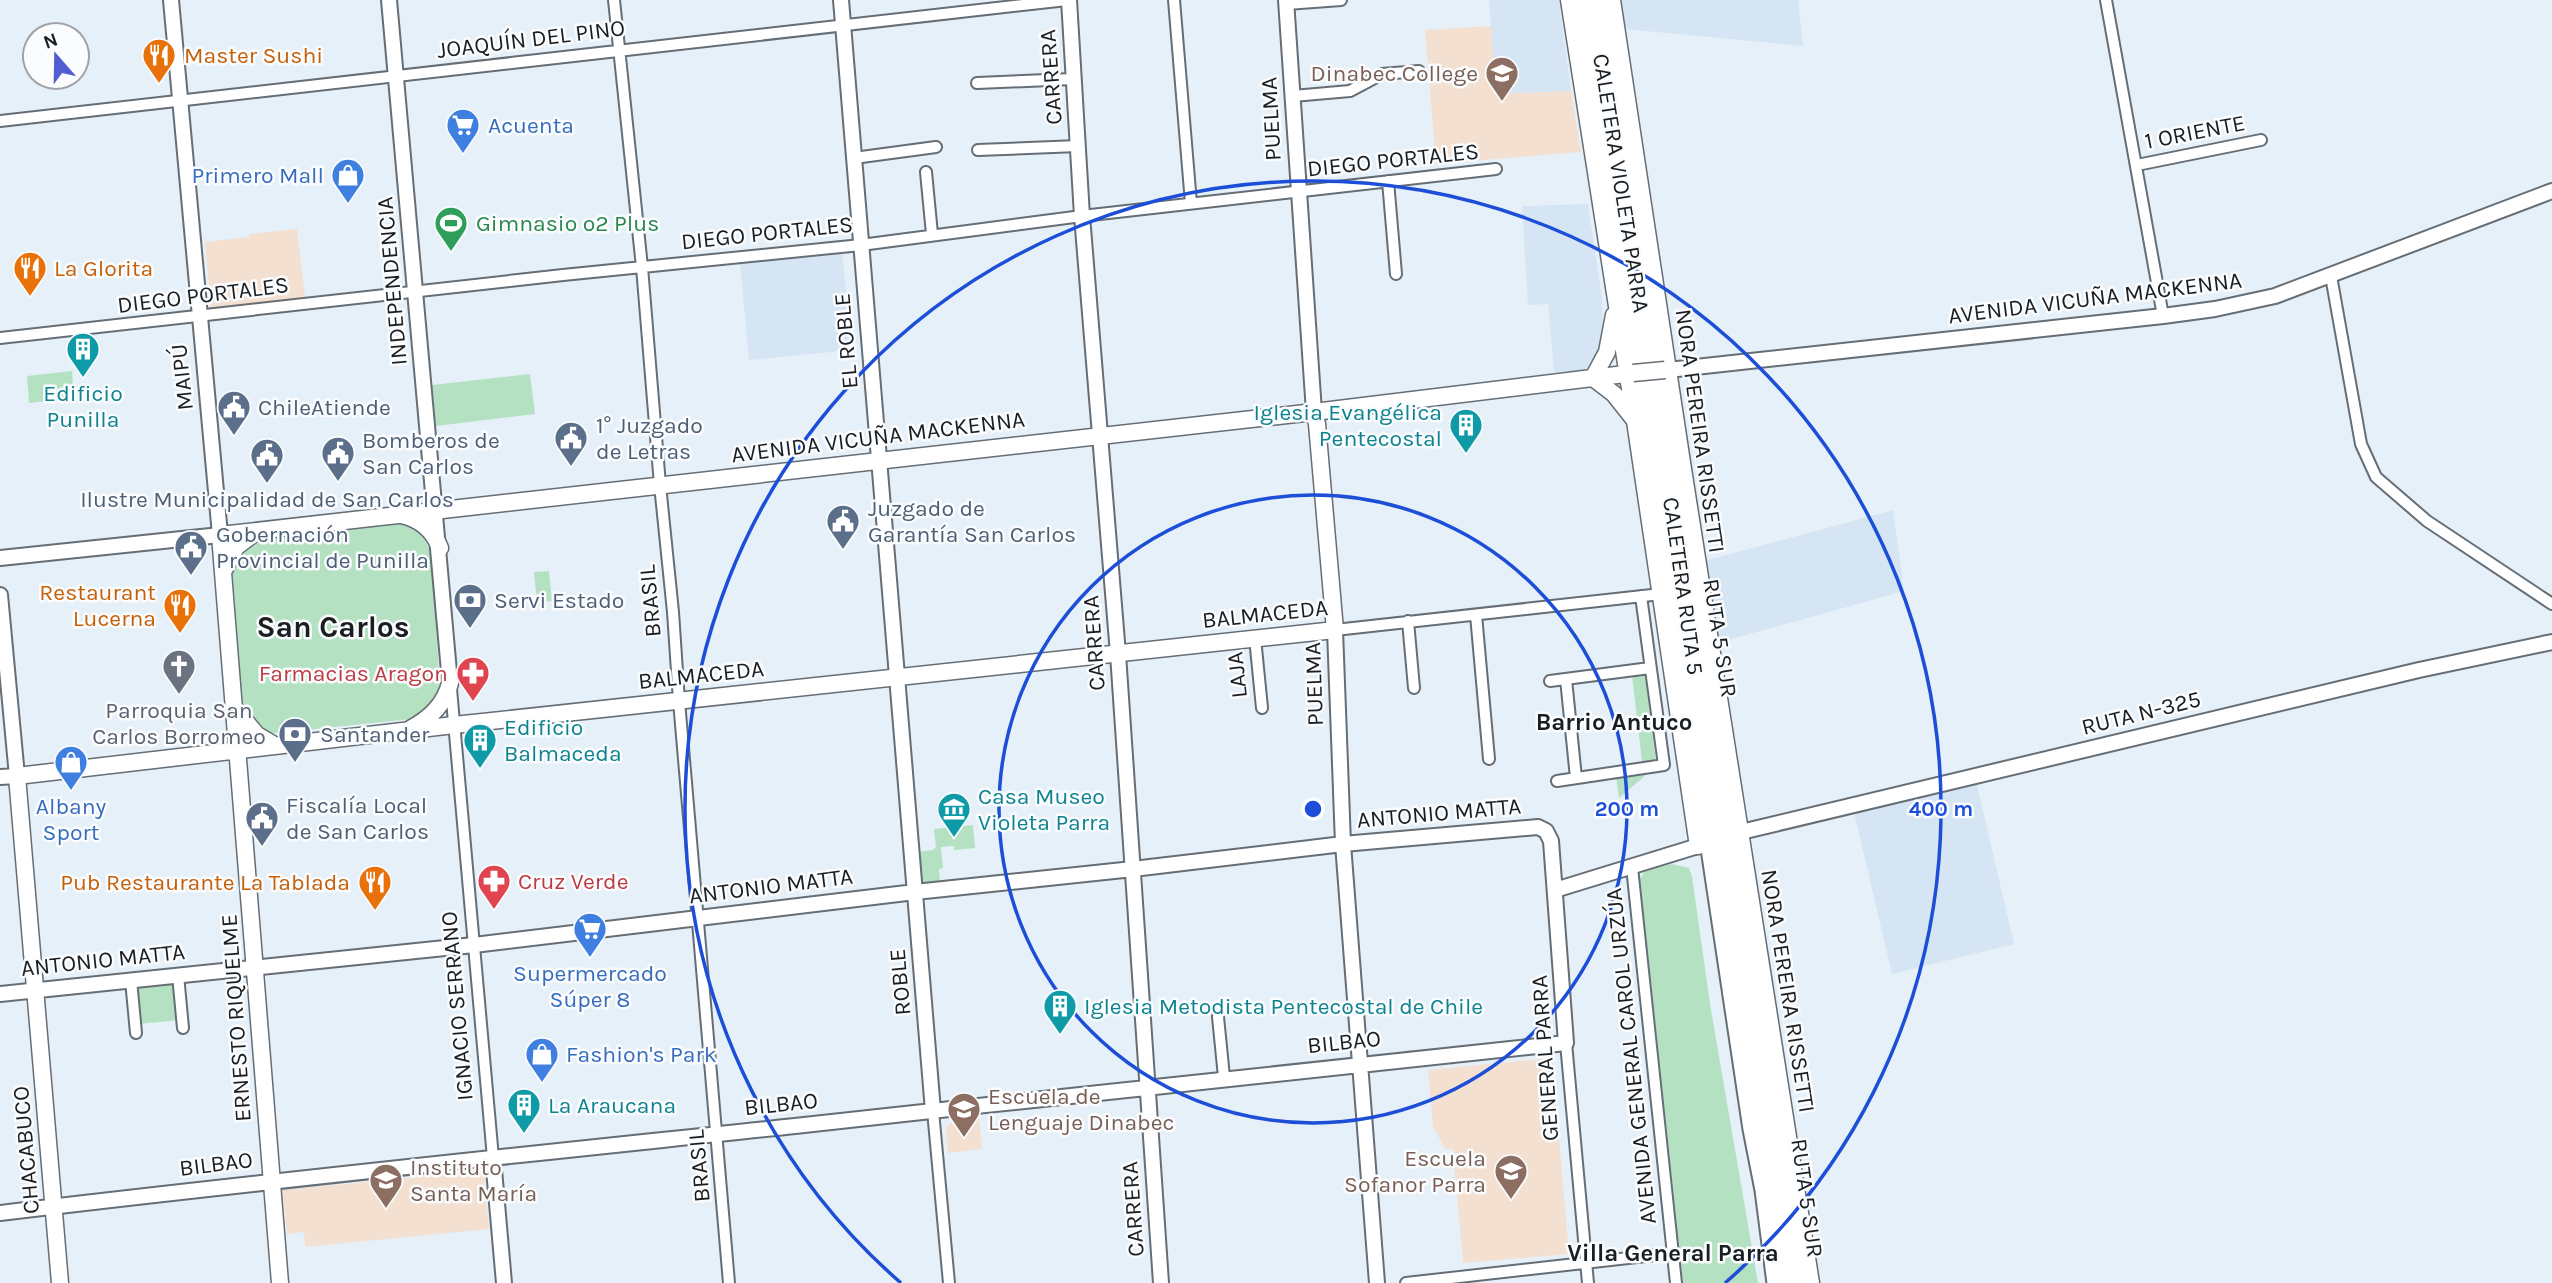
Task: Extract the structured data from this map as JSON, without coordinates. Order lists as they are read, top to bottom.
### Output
{
  "streets": {
    "highway": ["RUTA 5 SUR"],
    "main road": [
      "PUELMA",
      "CALETERA VIOLETA PARRA",
      "AVENIDA VICUÑA MACKENNA",
      "MAIPÚ",
      "NORA PEREIRA RISSETTI",
      "CALETERA RUTA 5",
      "BALMACEDA",
      "ERNESTO RIQUELME",
      "CHACABUCO"
    ],
    "street": [
      "JOAQUÍN DEL PINO",
      "CARRERA",
      "1 ORIENTE",
      "DIEGO PORTALES",
      "INDEPENDENCIA",
      "EL ROBLE",
      "BRASIL",
      "LAJA",
      "RUTA N-325",
      "ANTONIO MATTA",
      "ROBLE",
      "IGNACIO SERRANO",
      "BILBAO",
      "AVENIDA GENERAL CAROL URZÚA",
      "GENERAL PARRA"
    ]
  },
  "crossings": [
    ["JOAQUÍN DEL PINO", "CARRERA"],
    ["JOAQUÍN DEL PINO", "INDEPENDENCIA"],
    ["JOAQUÍN DEL PINO", "EL ROBLE"],
    ["JOAQUÍN DEL PINO", "MAIPÚ"],
    ["JOAQUÍN DEL PINO", "BRASIL"],
    ["CARRERA", "DIEGO PORTALES"],
    ["CARRERA", "AVENIDA VICUÑA MACKENNA"],
    ["CARRERA", "BALMACEDA"],
    ["CARRERA", "ANTONIO MATTA"],
    ["CARRERA", "BILBAO"],
    ["PUELMA", "DIEGO PORTALES"],
    ["PUELMA", "AVENIDA VICUÑA MACKENNA"],
    ["PUELMA", "BALMACEDA"],
    ["PUELMA", "ANTONIO MATTA"],
    ["PUELMA", "BILBAO"],
    ["DIEGO PORTALES", "INDEPENDENCIA"],
    ["DIEGO PORTALES", "EL ROBLE"],
    ["DIEGO PORTALES", "MAIPÚ"],
    ["DIEGO PORTALES", "BRASIL"],
    ["CALETERA VIOLETA PARRA", "AVENIDA VICUÑA MACKENNA"],
    ["CALETERA VIOLETA PARRA", "CALETERA RUTA 5"],
    ["INDEPENDENCIA", "AVENIDA VICUÑA MACKENNA"],
    ["INDEPENDENCIA", "MAIPÚ"],
    ["INDEPENDENCIA", "BALMACEDA"],
    ["INDEPENDENCIA", "IGNACIO SERRANO"],
    ["AVENIDA VICUÑA MACKENNA", "EL ROBLE"],
    ["AVENIDA VICUÑA MACKENNA", "MAIPÚ"],
    ["AVENIDA VICUÑA MACKENNA", "NORA PEREIRA RISSETTI"],
    ["AVENIDA VICUÑA MACKENNA", "CALETERA RUTA 5"],
    ["AVENIDA VICUÑA MACKENNA", "BRASIL"],
    ["AVENIDA VICUÑA MACKENNA", "BALMACEDA"],
    ["EL ROBLE", "BALMACEDA"],
    ["EL ROBLE", "ROBLE"],
    ["MAIPÚ", "BALMACEDA"],
    ["MAIPÚ", "ERNESTO RIQUELME"],
    ["NORA PEREIRA RISSETTI", "RUTA N-325"],
    ["CALETERA RUTA 5", "BALMACEDA"],
    ["BRASIL", "BALMACEDA"],
    ["BRASIL", "ANTONIO MATTA"],
    ["BRASIL", "BILBAO"],
    ["BALMACEDA", "LAJA"],
    ["BALMACEDA", "ROBLE"],
    ["BALMACEDA", "IGNACIO SERRANO"],
    ["BALMACEDA", "ERNESTO RIQUELME"],
    ["BALMACEDA", "CHACABUCO"],
    ["ANTONIO MATTA", "ROBLE"],
    ["ANTONIO MATTA", "IGNACIO SERRANO"],
    ["ANTONIO MATTA", "ERNESTO RIQUELME"],
    ["ANTONIO MATTA", "GENERAL PARRA"],
    ["ANTONIO MATTA", "CHACABUCO"],
    ["ROBLE", "BILBAO"],
    ["IGNACIO SERRANO", "BILBAO"],
    ["ERNESTO RIQUELME", "BILBAO"],
    ["BILBAO", "GENERAL PARRA"],
    ["BILBAO", "CHACABUCO"]
  ],
  "districts": ["San Carlos", "Barrio Antuco", "Villa General Parra"],
  "places": {
    "restaurant": [
      "Master Sushi",
      "La Glorita",
      "Restaurant Lucerna",
      "Pub Restaurante La Tablada"
    ],
    "school or university": [
      "Dinabec College",
      "Escuela de Lenguaje Dinabec",
      "Escuela Sofanor Parra",
      "Instituto Santa María"
    ],
    "supermarket": ["Acuenta", "Supermercado Súper 8"],
    "shop": ["Primero Mall", "Albany Sport", "Fashion's Park"],
    "sports": ["Gimnasio o2 Plus"],
    "building": [
      "Edificio Punilla",
      "Iglesia Evangélica Pentecostal",
      "Edificio Balmaceda",
      "Iglesia Metodista Pentecostal de Chile",
      "La Araucana"
    ],
    "public building": [
      "ChileAtiende",
      "1° Juzgado de Letras",
      "Bomberos de San Carlos",
      "Ilustre Municipalidad de San Carlos",
      "Juzgado de Garantía San Carlos",
      "Gobernación Provincial de Punilla",
      "Fiscalía Local de San Carlos"
    ],
    "bank": ["Servi Estado", "Santander"],
    "church": ["Parroquia San Carlos Borromeo"],
    "pharmacy": ["Farmacias Aragon", "Cruz Verde"],
    "museum": ["Casa Museo Violeta Parra"]
  },
  "north": "top",
  "rings": ["200 m", "400 m"]
}
